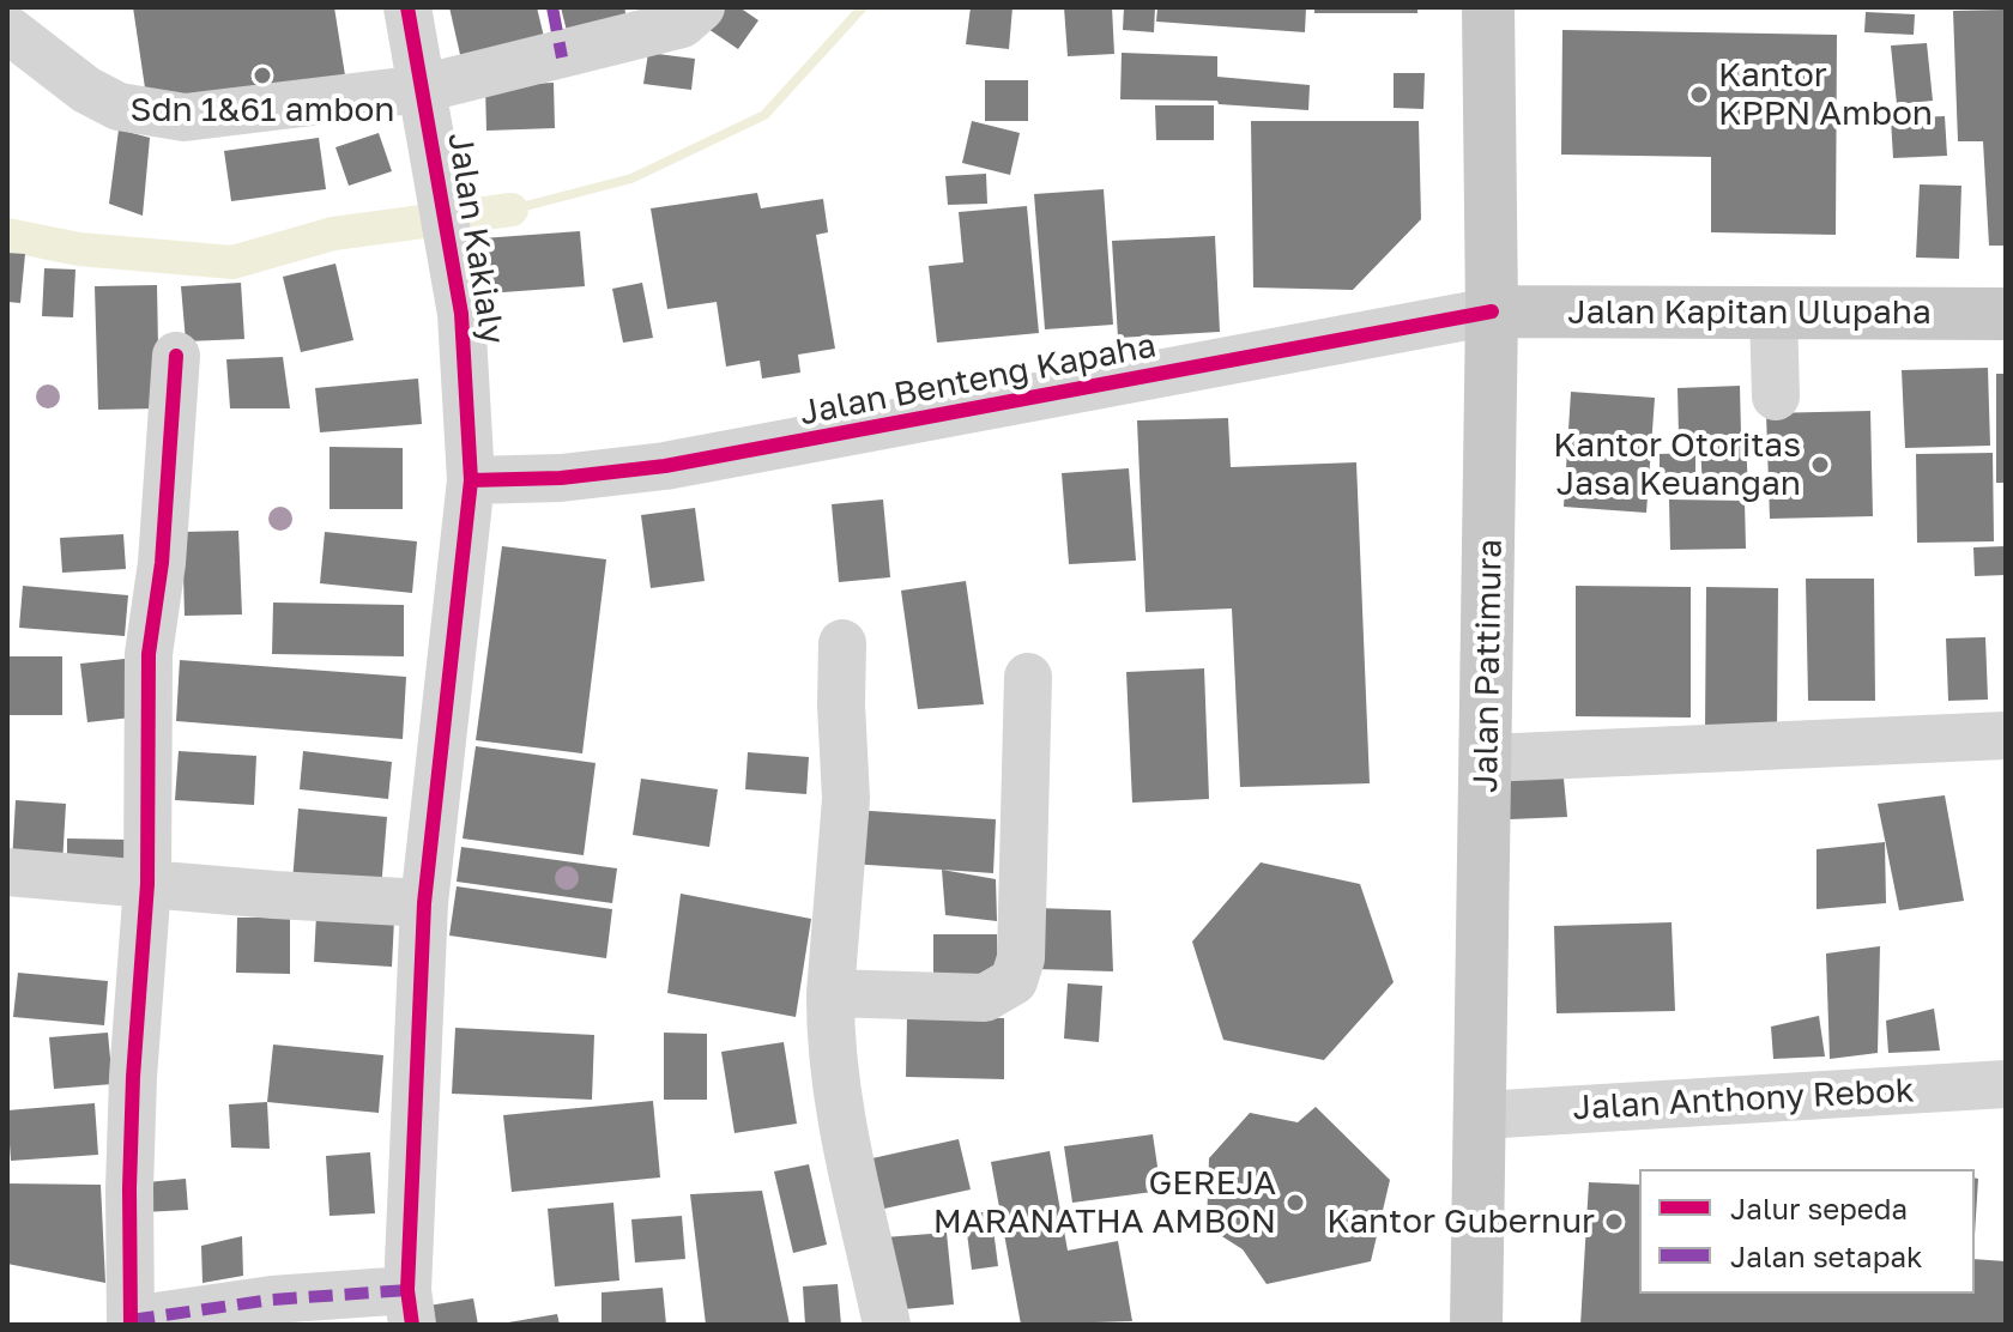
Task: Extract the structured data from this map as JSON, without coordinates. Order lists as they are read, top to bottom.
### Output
{
  "streets": {
    "main road": ["Jalan Kapitan Ulupaha", "Jalan Pattimura"],
    "street": ["Jalan Kakialy", "Jalan Benteng Kapaha", "Jalan Anthony Rebok"]
  },
  "crossings": [
    ["Jalan Kakialy", "Jalan Benteng Kapaha"],
    ["Jalan Kapitan Ulupaha", "Jalan Benteng Kapaha"],
    ["Jalan Kapitan Ulupaha", "Jalan Pattimura"],
    ["Jalan Benteng Kapaha", "Jalan Pattimura"],
    ["Jalan Pattimura", "Jalan Anthony Rebok"]
  ],
  "places": [
    "Sdn 1&61 ambon",
    "Kantor KPPN Ambon",
    "Kantor Otoritas Jasa Keuangan",
    "GEREJA MARANATHA AMBON",
    "Kantor Gubernur"
  ],
  "legend": ["Jalur sepeda", "Jalan setapak"]
}
